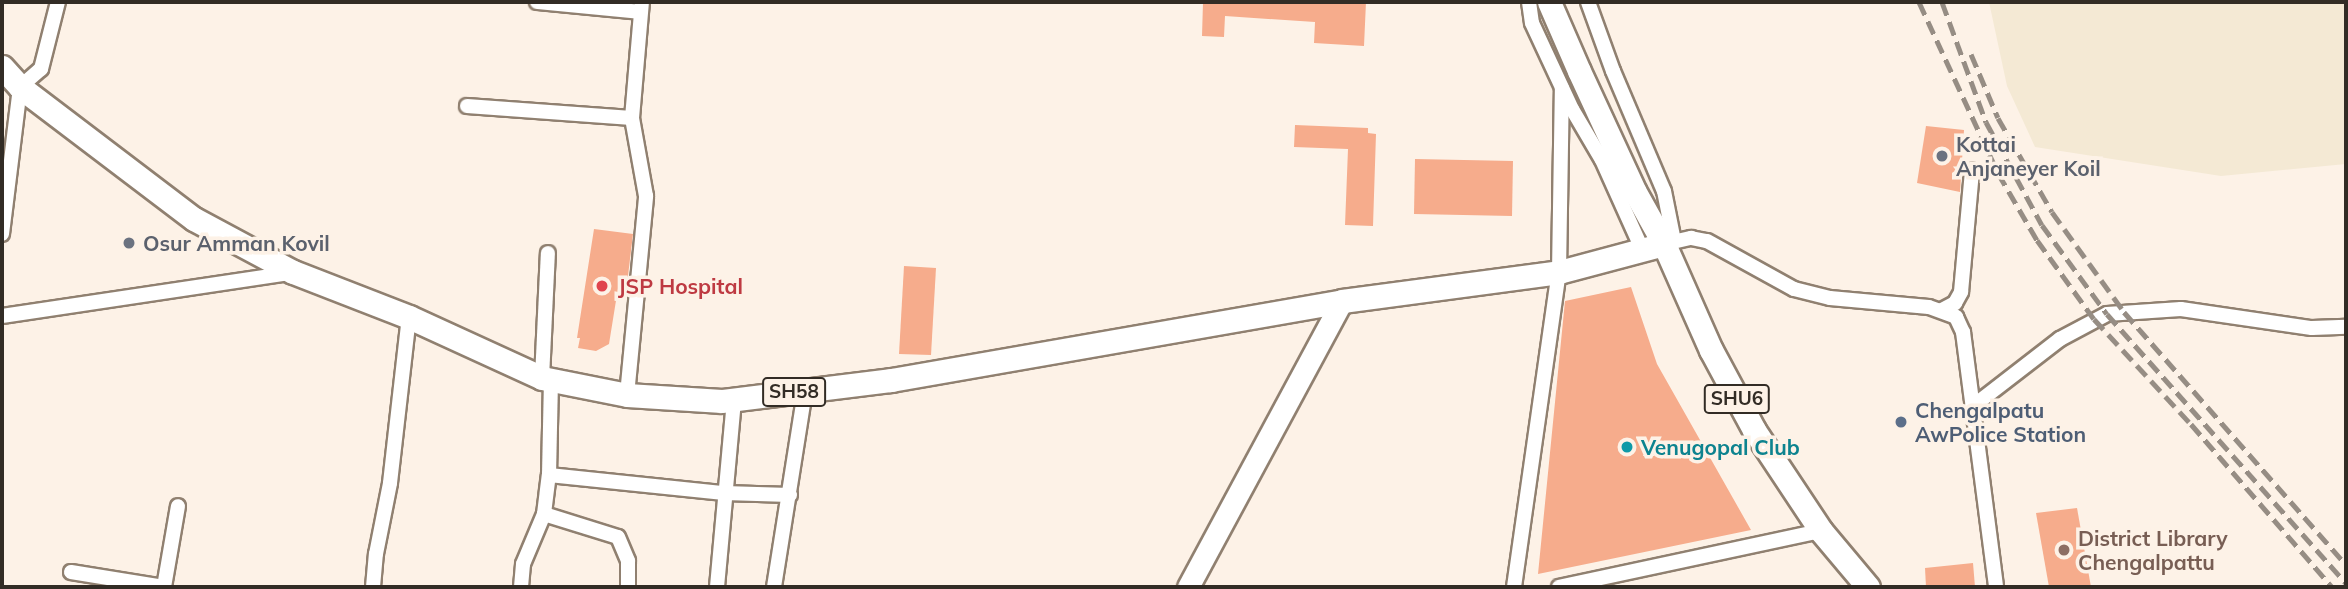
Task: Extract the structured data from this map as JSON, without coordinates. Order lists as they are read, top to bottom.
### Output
{
  "streets": {
    "main road": ["SH58", "SHU6"]
  },
  "crossings": [
    ["SH58", "SHU6"]
  ],
  "places": [
    "Kottai Anjaneyer Koil",
    "Osur Amman Kovil",
    "JSP Hospital",
    "Chengalpatu AwPolice Station",
    "Venugopal Club",
    "District Library Chengalpattu"
  ]
}
